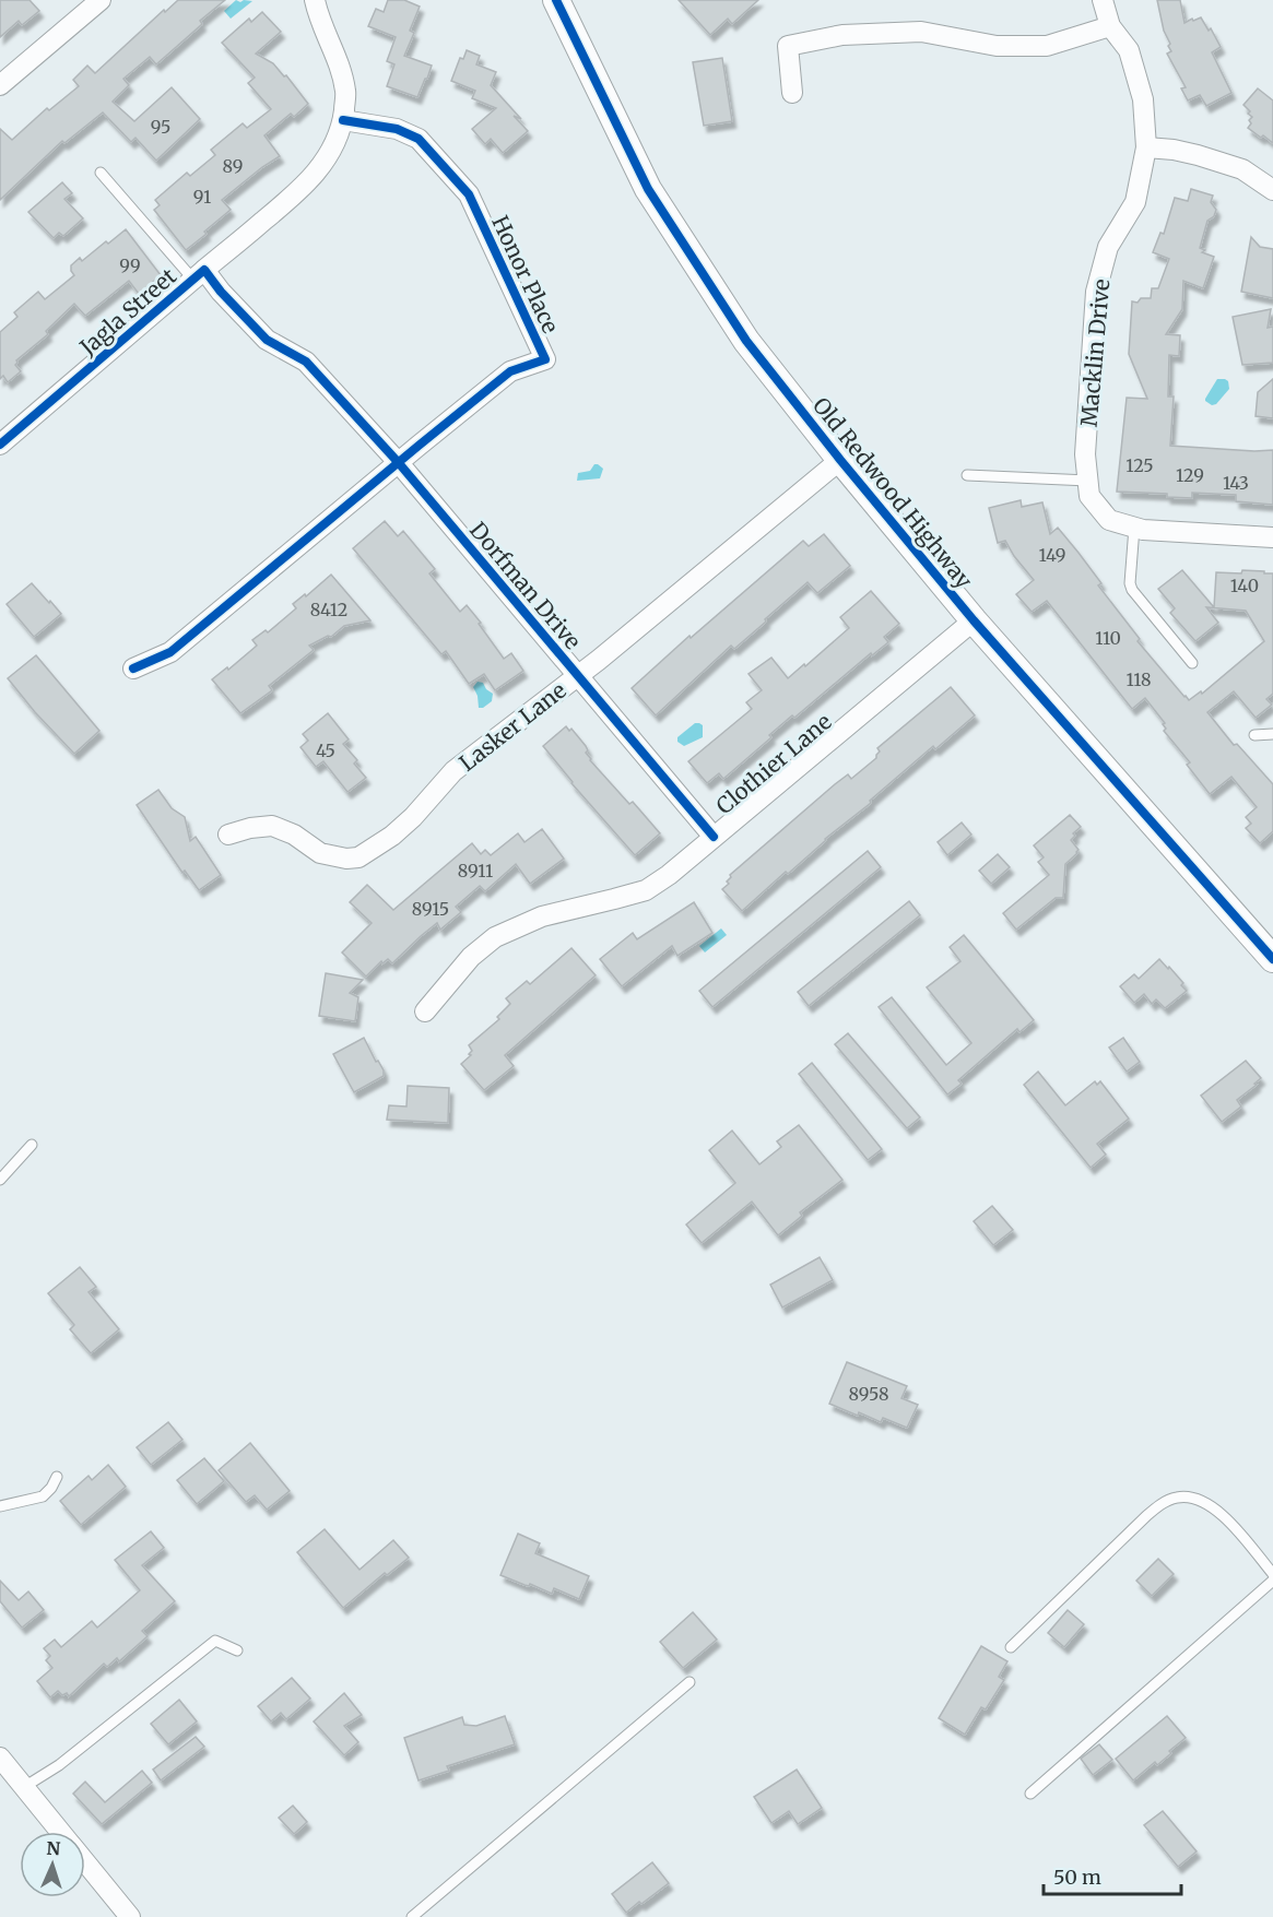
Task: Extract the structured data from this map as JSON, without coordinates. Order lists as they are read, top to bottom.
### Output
{
  "streets": {
    "main road": ["Old Redwood Highway"],
    "street": [
      "Honor Place",
      "Jagla Street",
      "Macklin Drive",
      "Dorfman Drive",
      "Lasker Lane",
      "Clothier Lane"
    ]
  },
  "crossings": [
    ["Honor Place", "Jagla Street"],
    ["Honor Place", "Dorfman Drive"],
    ["Jagla Street", "Dorfman Drive"],
    ["Old Redwood Highway", "Lasker Lane"],
    ["Old Redwood Highway", "Clothier Lane"],
    ["Dorfman Drive", "Lasker Lane"],
    ["Dorfman Drive", "Clothier Lane"]
  ],
  "house_numbers": [
    "95",
    "89",
    "91",
    "99",
    "125",
    "129",
    "143",
    "149",
    "140",
    "8412",
    "110",
    "118",
    "45",
    "8911",
    "8915",
    "8958"
  ],
  "scale_bar": "50 m",
  "north": "top"
}
